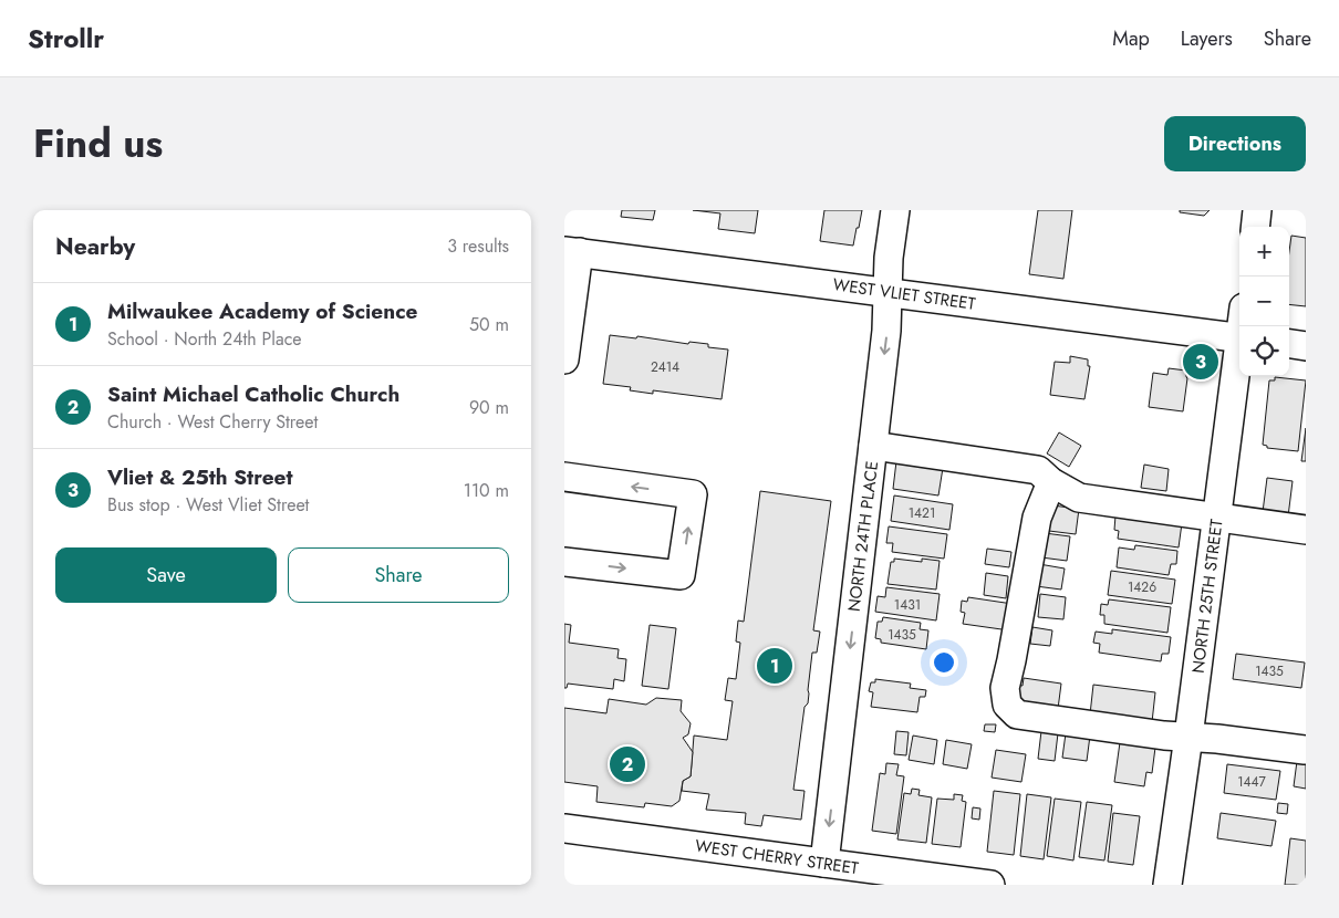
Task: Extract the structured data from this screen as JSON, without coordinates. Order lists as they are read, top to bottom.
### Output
{
  "streets": {
    "street": [
      "WEST VLIET STREET",
      "NORTH 24TH PLACE",
      "NORTH 25TH STREET",
      "WEST CHERRY STREET"
    ]
  },
  "crossings": [
    ["WEST VLIET STREET", "NORTH 24TH PLACE"],
    ["NORTH 24TH PLACE", "WEST CHERRY STREET"]
  ],
  "one_way": ["NORTH 24TH PLACE"],
  "house_numbers": [
    "2414",
    "1421",
    "1426",
    "1431",
    "1435",
    "1435",
    "1447"
  ],
  "page": {
    "header": "Strollr",
    "nav": ["Map", "Layers", "Share"],
    "title": "Find us",
    "buttons": [
      "Directions",
      ["Save", "Share"]
    ],
    "heading": ["Nearby", "3 results"],
    "map_buttons": ["+", "−"],
    "list": [
      {
        "mark": "1",
        "name": "Milwaukee Academy of Science",
        "note": "School · North 24th Place",
        "value": "50 m"
      },
      {
        "mark": "2",
        "name": "Saint Michael Catholic Church",
        "note": "Church · West Cherry Street",
        "value": "90 m"
      },
      {
        "mark": "3",
        "name": "Vliet & 25th Street",
        "note": "Bus stop · West Vliet Street",
        "value": "110 m"
      }
    ],
    "pins": ["3", "1", "2"]
  }
}
